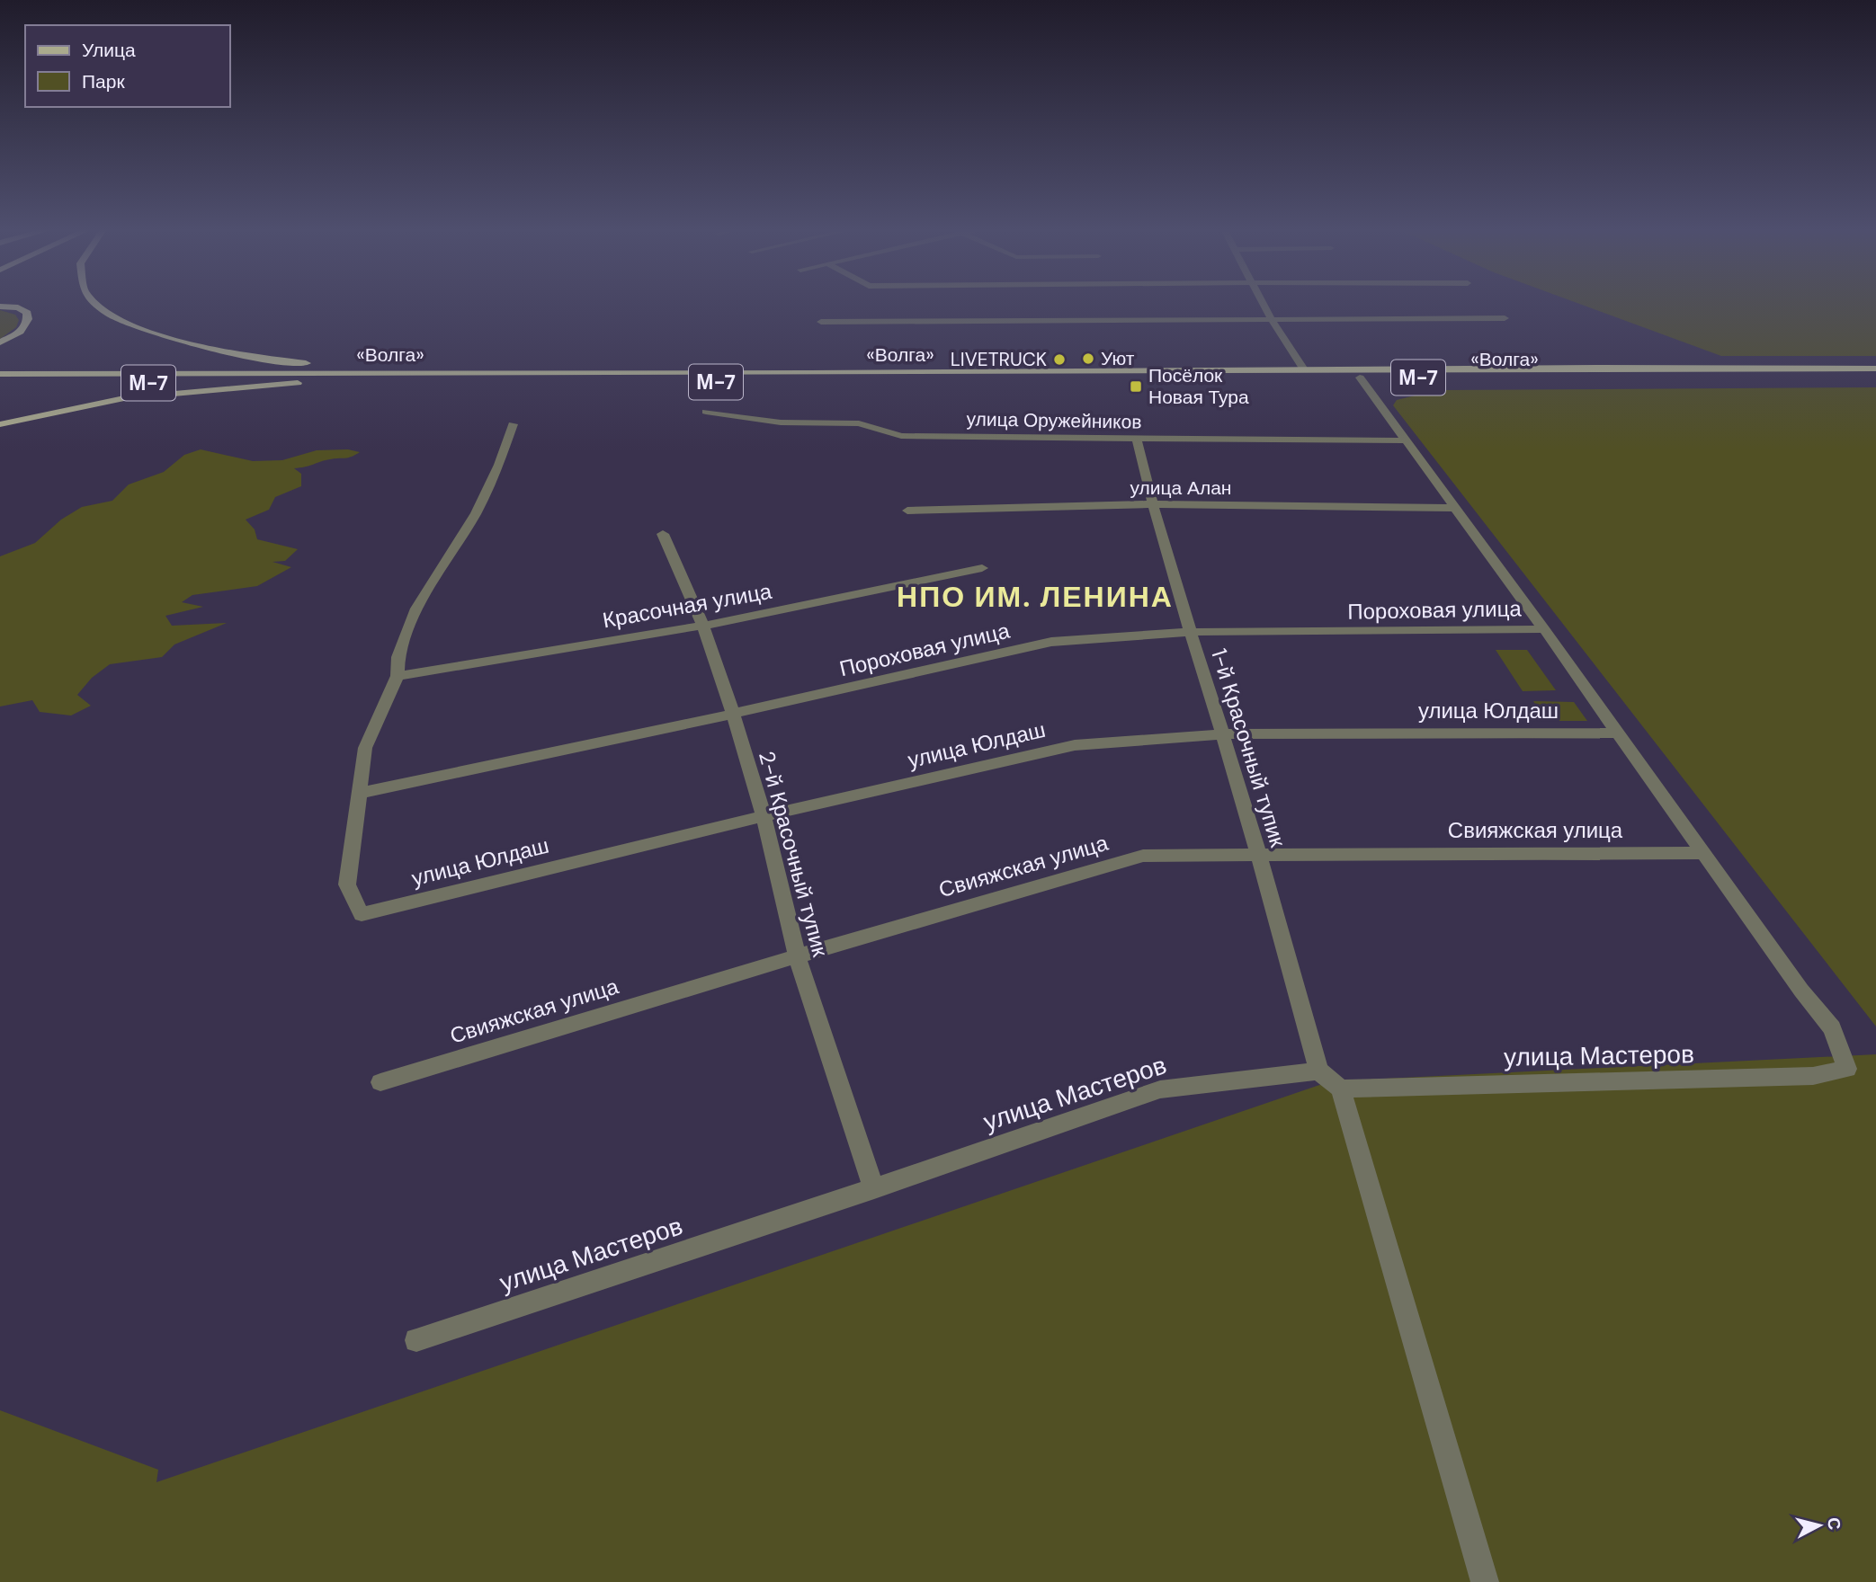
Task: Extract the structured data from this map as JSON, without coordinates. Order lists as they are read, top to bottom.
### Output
{
  "streets": {
    "highway": ["«Волга»", "М-7"],
    "street": [
      "улица Оружейников",
      "улица Алан",
      "Красочная улица",
      "Пороховая улица",
      "улица Юлдаш",
      "1-й Красочный тупик",
      "Свияжская улица",
      "2-й Красочный тупик",
      "улица Мастеров"
    ]
  },
  "crossings": [
    ["улица Оружейников", "1-й Красочный тупик"],
    ["улица Алан", "1-й Красочный тупик"],
    ["Красочная улица", "2-й Красочный тупик"],
    ["Пороховая улица", "улица Юлдаш"],
    ["Пороховая улица", "1-й Красочный тупик"],
    ["Пороховая улица", "2-й Красочный тупик"],
    ["улица Юлдаш", "1-й Красочный тупик"],
    ["улица Юлдаш", "2-й Красочный тупик"],
    ["1-й Красочный тупик", "Свияжская улица"],
    ["1-й Красочный тупик", "улица Мастеров"],
    ["Свияжская улица", "2-й Красочный тупик"],
    ["Свияжская улица", "улица Мастеров"],
    ["2-й Красочный тупик", "улица Мастеров"]
  ],
  "districts": ["НПО ИМ. ЛЕНИНА"],
  "places": {
    "other": ["Уют", "LIVETRUCK"],
    "transit": ["Посёлок Новая Тура"]
  },
  "legend": ["Улица", "Парк"],
  "north": "right"
}
